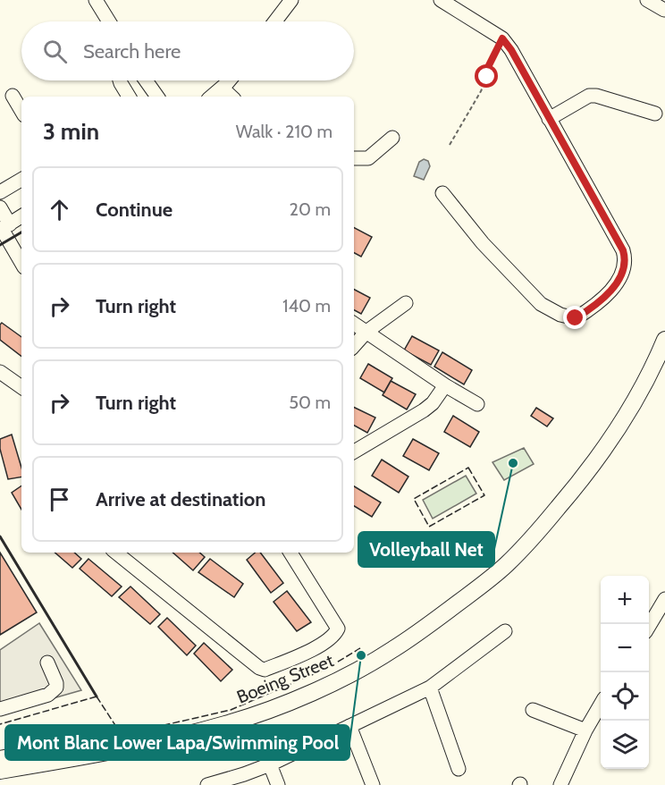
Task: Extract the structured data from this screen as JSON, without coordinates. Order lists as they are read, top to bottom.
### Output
{
  "streets": {
    "main road": ["Boeing Street"]
  },
  "places": ["Volleyball Net", "Mont Blanc Lower Lapa/Swimming Pool"],
  "page": {
    "search": "Search here",
    "heading": ["3 min", "Walk · 210 m"],
    "list": [
      ["Continue", "20 m"],
      ["Turn right", "140 m"],
      ["Turn right", "50 m"],
      "Arrive at destination"
    ],
    "map_buttons": ["+", "−"]
  }
}
